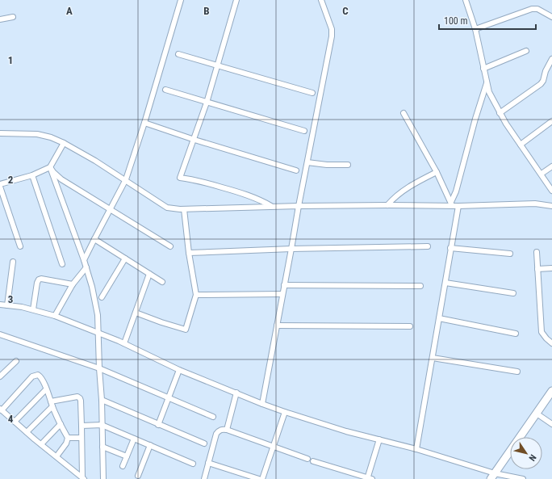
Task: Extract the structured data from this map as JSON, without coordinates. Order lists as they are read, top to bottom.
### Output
{
  "scale_bar": "100 m",
  "north": "bottom right",
  "grid": {
    "columns": ["A", "B", "C"],
    "rows": [
      "1",
      "2",
      "3",
      "4"
    ]
  }
}
